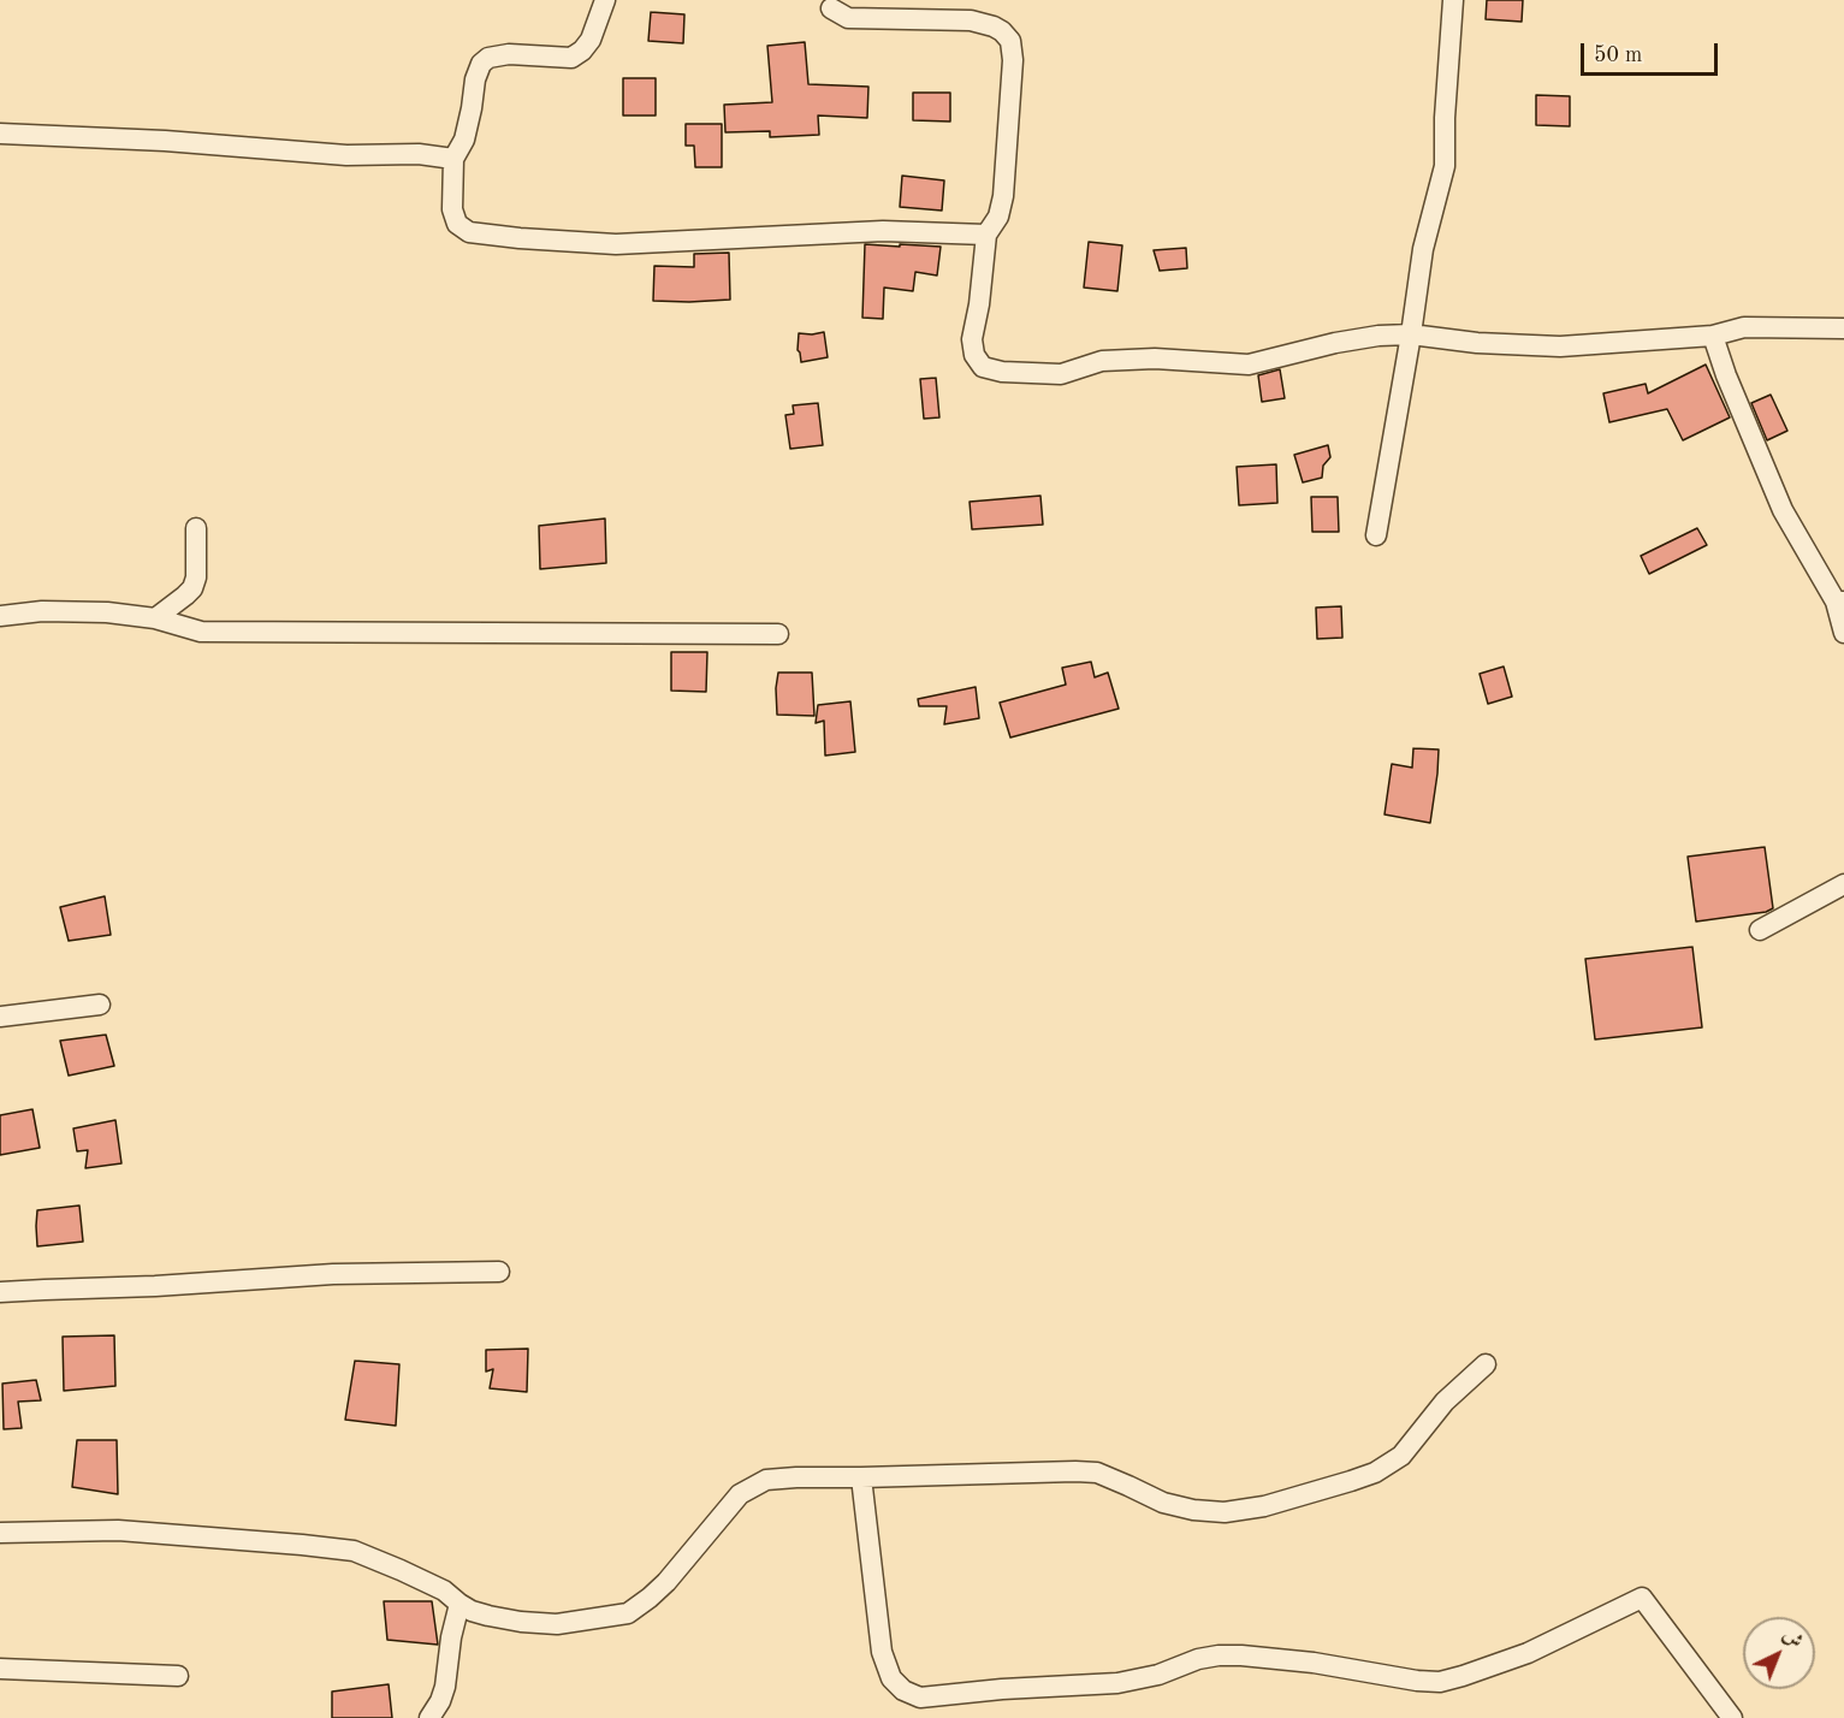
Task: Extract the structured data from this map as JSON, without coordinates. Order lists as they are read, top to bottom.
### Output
{
  "scale_bar": "50 m",
  "north": "top right"
}
